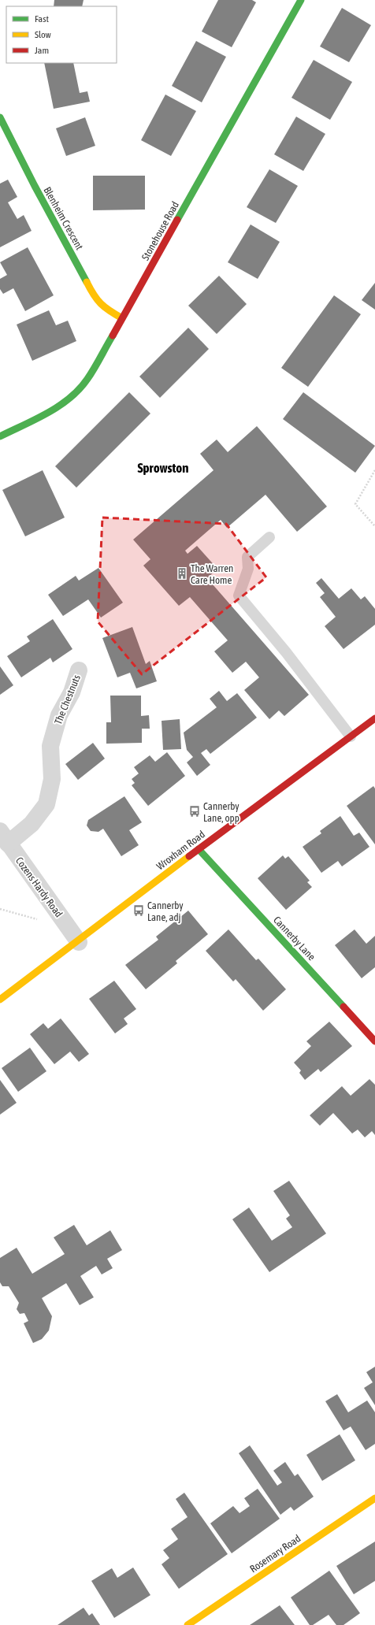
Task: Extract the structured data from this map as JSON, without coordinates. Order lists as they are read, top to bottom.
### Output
{
  "streets": {
    "street": [
      "Blenheim Crescent",
      "Stonehouse Road",
      "The Chestnuts",
      "Wroxham Road",
      "Cozens Hardy Road",
      "Cannerby Lane",
      "Rosemary Road"
    ]
  },
  "crossings": [
    ["Blenheim Crescent", "Stonehouse Road"],
    ["The Chestnuts", "Cozens Hardy Road"],
    ["Wroxham Road", "Cozens Hardy Road"],
    ["Wroxham Road", "Cannerby Lane"]
  ],
  "districts": ["Sprowston"],
  "places": {
    "building": ["The Warren Care Home"],
    "bus stop": ["Cannerby Lane, opp", "Cannerby Lane, adj"]
  },
  "legend": ["Fast", "Slow", "Jam"]
}
